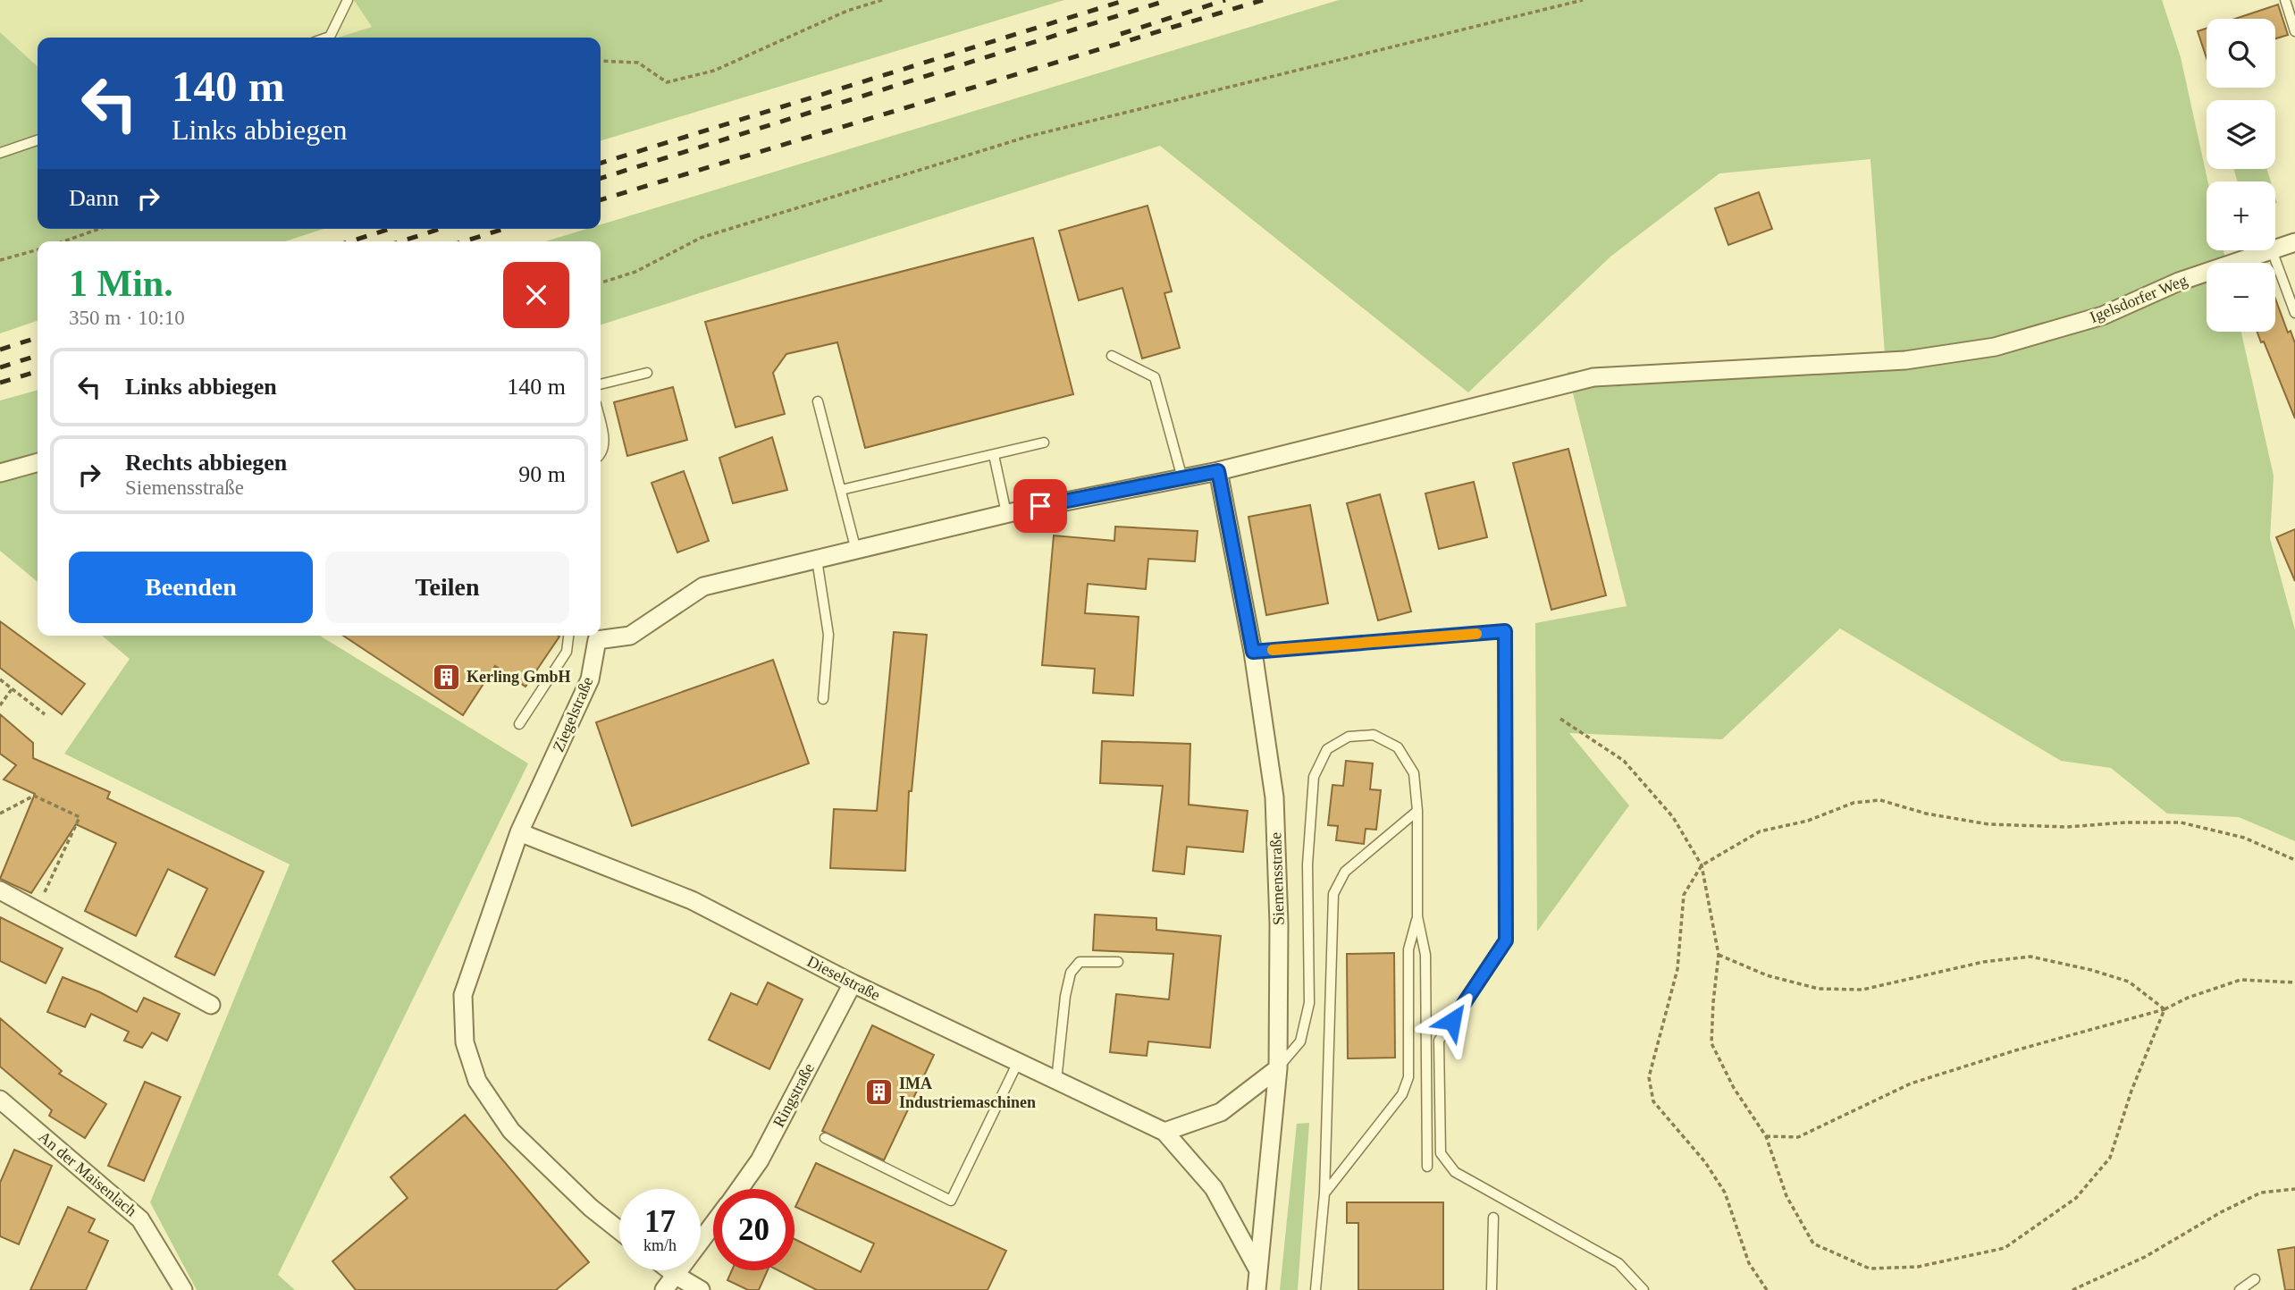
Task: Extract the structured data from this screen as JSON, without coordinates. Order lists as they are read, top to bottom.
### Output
{
  "streets": {
    "street": [
      "Igelsdorfer Weg",
      "Ziegelstraße",
      "Siemensstraße",
      "Dieselstraße",
      "Ringstraße",
      "An der Maisenlach"
    ]
  },
  "crossings": [
    ["Igelsdorfer Weg", "Ziegelstraße"],
    ["Igelsdorfer Weg", "Siemensstraße"],
    ["Ziegelstraße", "Siemensstraße"],
    ["Ziegelstraße", "Dieselstraße"],
    ["Siemensstraße", "Dieselstraße"],
    ["Dieselstraße", "Ringstraße"]
  ],
  "places": {
    "building": ["Kerling GmbH", "IMA Industriemaschinen"]
  },
  "page": {
    "map_buttons": ["+", "−"],
    "turn": ["140 m", "Links abbiegen"],
    "then": "Dann",
    "heading": ["1 Min.", "350 m · 10:10"],
    "list": [
      {
        "name": "Links abbiegen",
        "value": "140 m"
      },
      {
        "name": "Rechts abbiegen",
        "note": "Siemensstraße",
        "value": "90 m"
      }
    ],
    "buttons": ["Beenden", "Teilen"],
    "speed": "17 km/h",
    "limit": "20"
  }
}
